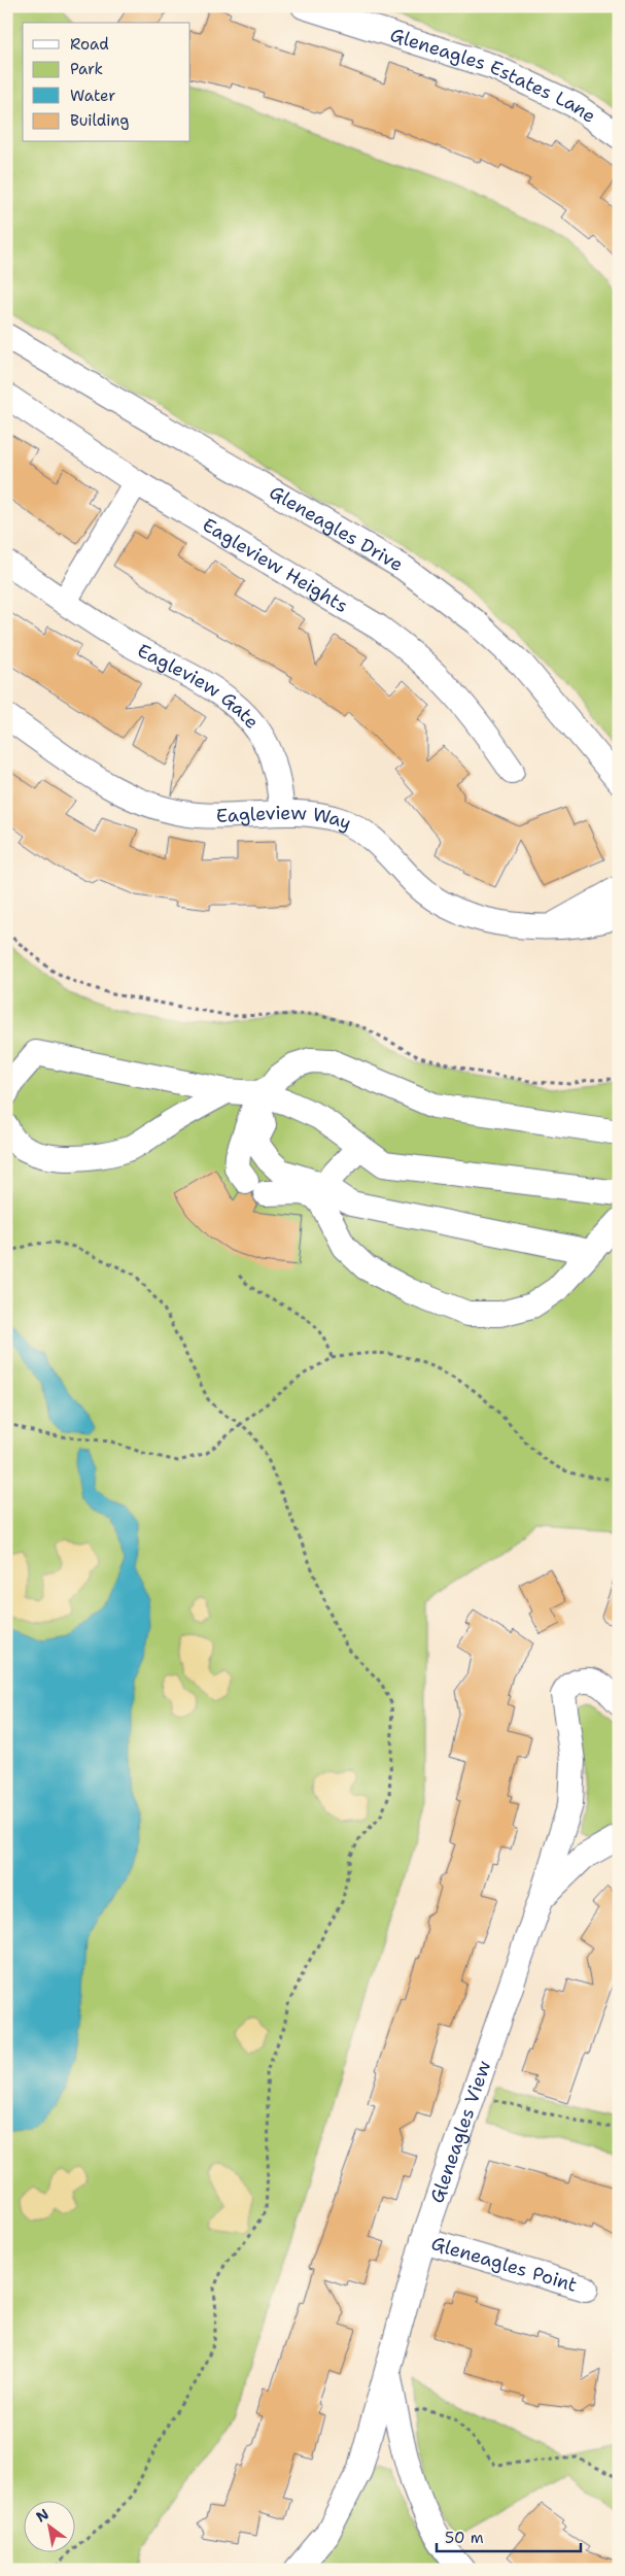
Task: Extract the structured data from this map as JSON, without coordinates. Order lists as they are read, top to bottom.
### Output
{
  "streets": {
    "street": [
      "Gleneagles Estates Lane",
      "Gleneagles Drive",
      "Eagleview Heights",
      "Eagleview Gate",
      "Eagleview Way",
      "Gleneagles View",
      "Gleneagles Point"
    ]
  },
  "crossings": [
    ["Eagleview Gate", "Eagleview Way"],
    ["Gleneagles View", "Gleneagles Point"]
  ],
  "legend": [
    "Road",
    "Park",
    "Water",
    "Building"
  ],
  "scale_bar": "50 m",
  "north": "top left"
}
